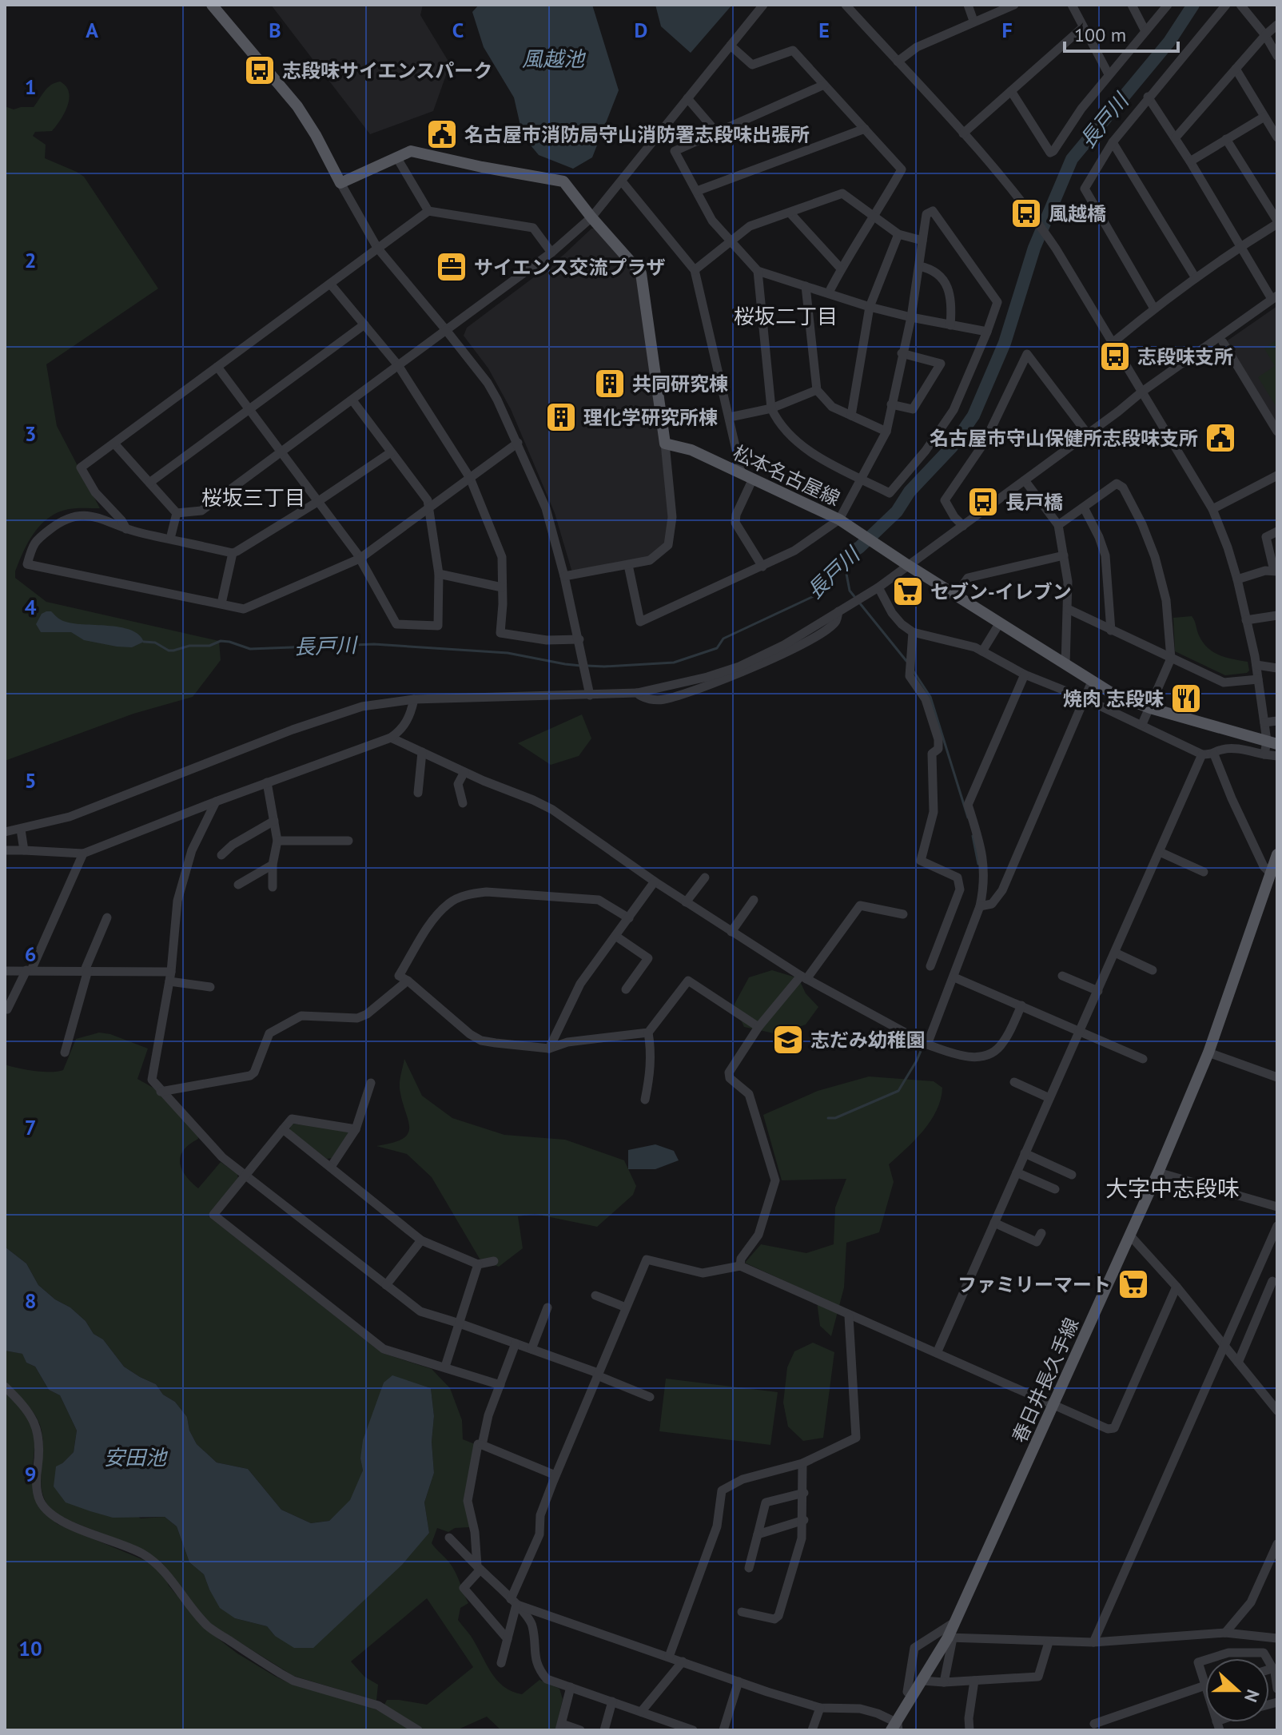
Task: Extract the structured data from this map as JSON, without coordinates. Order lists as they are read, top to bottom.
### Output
{
  "streets": {
    "main road": ["松本名古屋線", "春日井長久手線"]
  },
  "districts": ["桜坂二丁目", "桜坂三丁目", "大字中志段味"],
  "water": ["風越池", "長戸川", "安田池"],
  "places": {
    "bus stop": [
      "志段味サイエンスパーク",
      "風越橋",
      "志段味支所",
      "長戸橋"
    ],
    "public building": ["名古屋市消防局守山消防署志段味出張所", "名古屋市守山保健所志段味支所"],
    "office": ["サイエンス交流プラザ"],
    "building": ["共同研究棟", "理化学研究所棟"],
    "supermarket": ["セブン-イレブン", "ファミリーマート"],
    "restaurant": ["焼肉 志段味"],
    "school or university": ["志だみ幼稚園"]
  },
  "scale_bar": "100 m",
  "north": "right",
  "grid": {
    "columns": [
      "A",
      "B",
      "C",
      "D",
      "E",
      "F"
    ],
    "rows": [
      "1",
      "2",
      "3",
      "4",
      "5",
      "6",
      "7",
      "8",
      "9",
      "10"
    ]
  }
}
